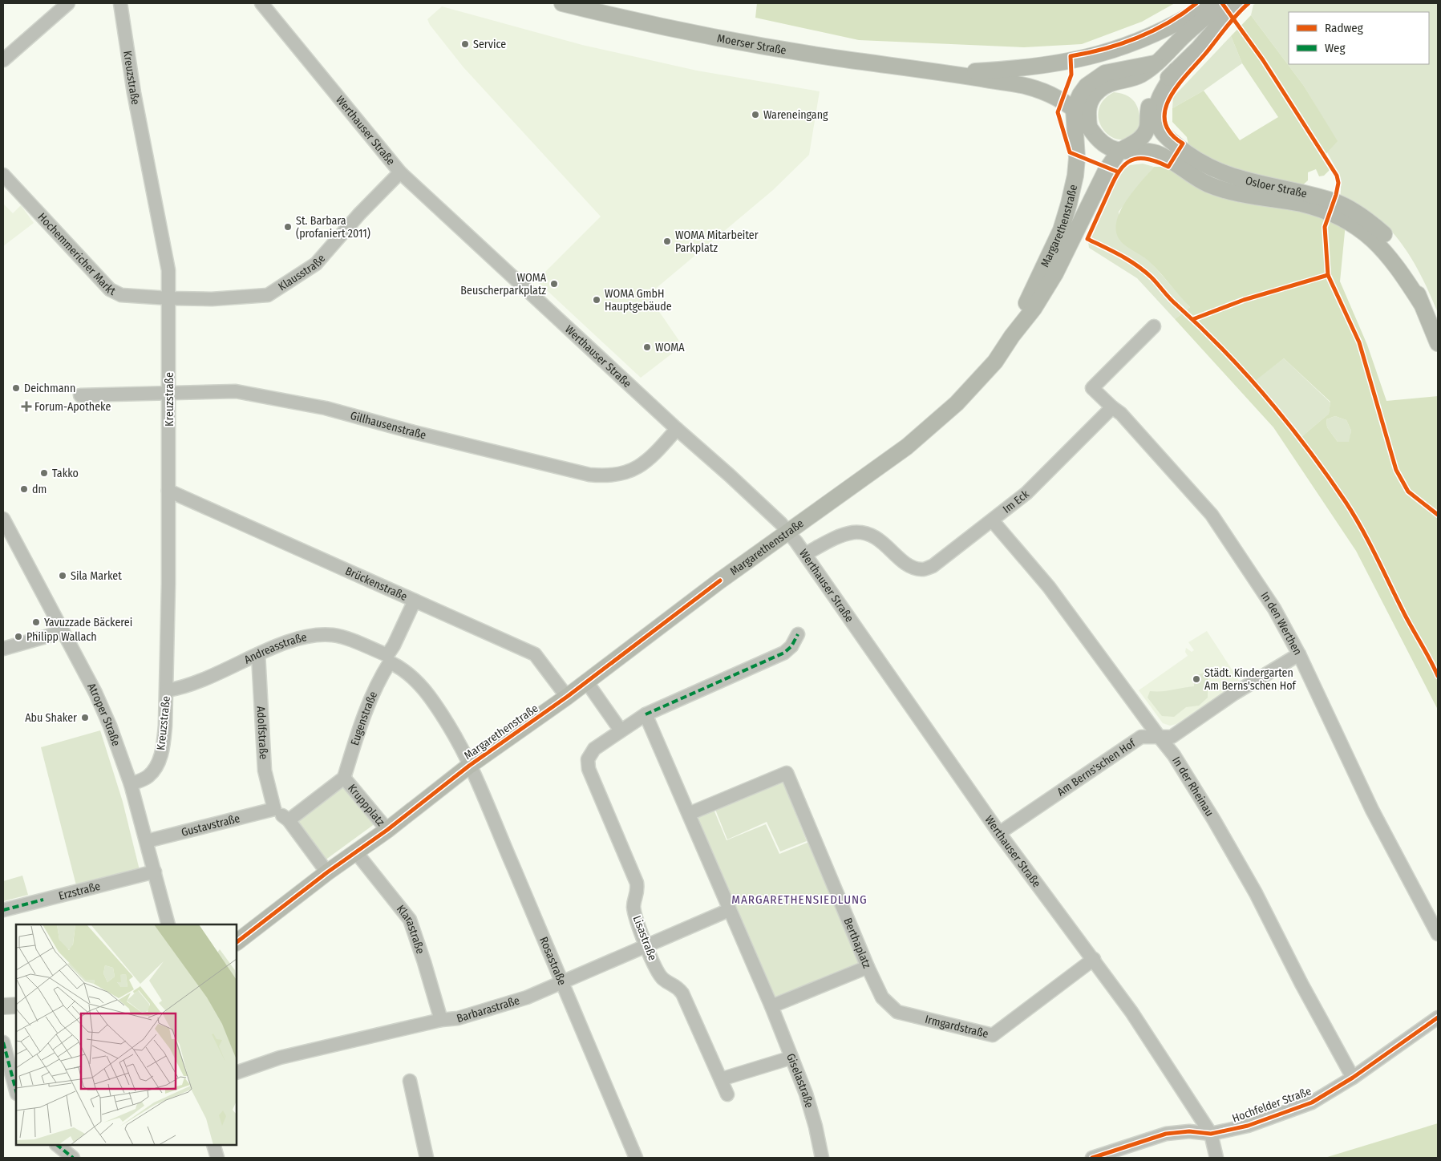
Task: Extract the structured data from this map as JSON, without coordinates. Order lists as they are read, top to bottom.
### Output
{
  "streets": {
    "main road": ["Moerser Straße", "Osloer Straße", "Margarethenstraße"],
    "street": [
      "Kreuzstraße",
      "Werthauser Straße",
      "Hochemmericher Markt",
      "Klausstraße",
      "Gillhausenstraße",
      "Im Eck",
      "Brückenstraße",
      "In den Werthen",
      "Andreasstraße",
      "Atroper Straße",
      "Eugenstraße",
      "Adolfstraße",
      "Am Berns'schen Hof",
      "In der Rheinau",
      "Kruppplatz",
      "Gustavstraße",
      "Erzstraße",
      "Klarastraße",
      "Lisastraße",
      "Berthaplatz",
      "Rosastraße",
      "Barbarastraße",
      "Irmgardstraße",
      "Giselastraße",
      "Hochfelder Straße"
    ]
  },
  "crossings": [
    ["Moerser Straße", "Osloer Straße"],
    ["Moerser Straße", "Margarethenstraße"],
    ["Kreuzstraße", "Hochemmericher Markt"],
    ["Kreuzstraße", "Klausstraße"],
    ["Kreuzstraße", "Gillhausenstraße"],
    ["Kreuzstraße", "Brückenstraße"],
    ["Kreuzstraße", "Andreasstraße"],
    ["Kreuzstraße", "Atroper Straße"],
    ["Werthauser Straße", "Margarethenstraße"],
    ["Werthauser Straße", "Klausstraße"],
    ["Werthauser Straße", "Gillhausenstraße"],
    ["Werthauser Straße", "Im Eck"],
    ["Werthauser Straße", "Am Berns'schen Hof"],
    ["Werthauser Straße", "Irmgardstraße"],
    ["Werthauser Straße", "Hochfelder Straße"],
    ["Osloer Straße", "Margarethenstraße"],
    ["Margarethenstraße", "Brückenstraße"],
    ["Margarethenstraße", "Andreasstraße"],
    ["Margarethenstraße", "Kruppplatz"],
    ["Margarethenstraße", "Klarastraße"],
    ["Margarethenstraße", "Rosastraße"],
    ["Hochemmericher Markt", "Klausstraße"],
    ["Im Eck", "In den Werthen"],
    ["Im Eck", "In der Rheinau"],
    ["Brückenstraße", "Eugenstraße"],
    ["In den Werthen", "Am Berns'schen Hof"],
    ["Andreasstraße", "Eugenstraße"],
    ["Andreasstraße", "Adolfstraße"],
    ["Andreasstraße", "Rosastraße"],
    ["Atroper Straße", "Gustavstraße"],
    ["Atroper Straße", "Erzstraße"],
    ["Eugenstraße", "Kruppplatz"],
    ["Adolfstraße", "Gustavstraße"],
    ["Am Berns'schen Hof", "In der Rheinau"],
    ["In der Rheinau", "Hochfelder Straße"],
    ["Klarastraße", "Barbarastraße"],
    ["Lisastraße", "Barbarastraße"],
    ["Berthaplatz", "Irmgardstraße"],
    ["Berthaplatz", "Giselastraße"],
    ["Rosastraße", "Barbarastraße"]
  ],
  "districts": ["MARGARETHENSIEDLUNG"],
  "places": {
    "other": [
      "Service",
      "Wareneingang",
      "St. Barbara (profaniert 2011)",
      "WOMA Mitarbeiter Parkplatz",
      "WOMA Beuscherparkplatz",
      "WOMA GmbH Hauptgebäude",
      "WOMA",
      "Deichmann",
      "Takko",
      "dm",
      "Sila Market",
      "Yavuzzade Bäckerei",
      "Philipp Wallach",
      "Städt. Kindergarten Am Berns'schen Hof",
      "Abu Shaker"
    ],
    "health": ["Forum-Apotheke"]
  },
  "legend": ["Radweg", "Weg"]
}
